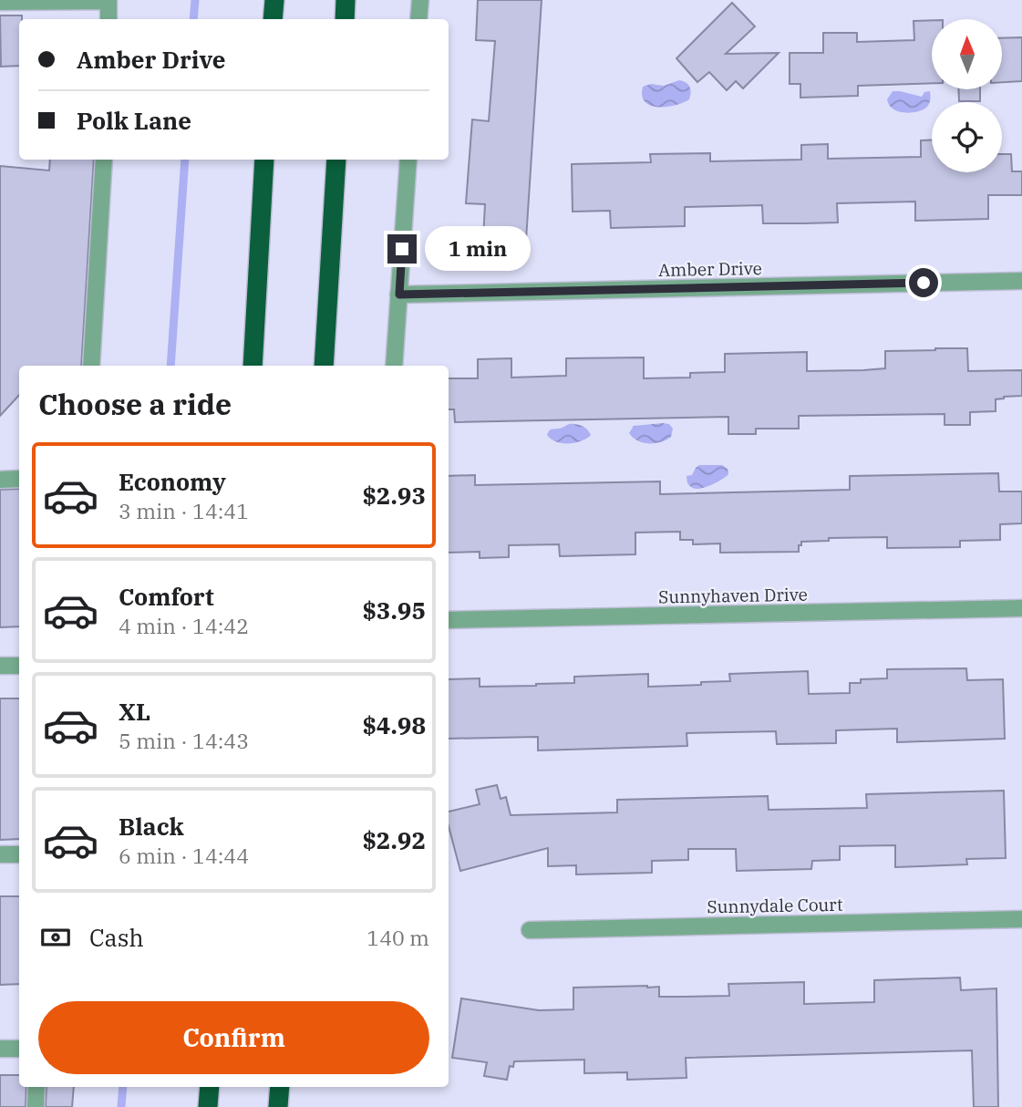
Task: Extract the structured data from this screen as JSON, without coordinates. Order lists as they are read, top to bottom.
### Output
{
  "streets": {
    "street": ["Amber Drive", "Sunnyhaven Drive", "Sunnydale Court"]
  },
  "north": "top",
  "page": {
    "banner": ["Amber Drive", "Polk Lane"],
    "bubble": "1 min",
    "heading": "Choose a ride",
    "list": [
      {
        "name": "Economy",
        "note": "3 min · 14:41",
        "value": "$2.93"
      },
      {
        "name": "Comfort",
        "note": "4 min · 14:42",
        "value": "$3.95"
      },
      {
        "name": "XL",
        "note": "5 min · 14:43",
        "value": "$4.98"
      },
      {
        "name": "Black",
        "note": "6 min · 14:44",
        "value": "$2.92"
      }
    ],
    "pay": ["Cash", "140 m"],
    "buttons": "Confirm"
  }
}
